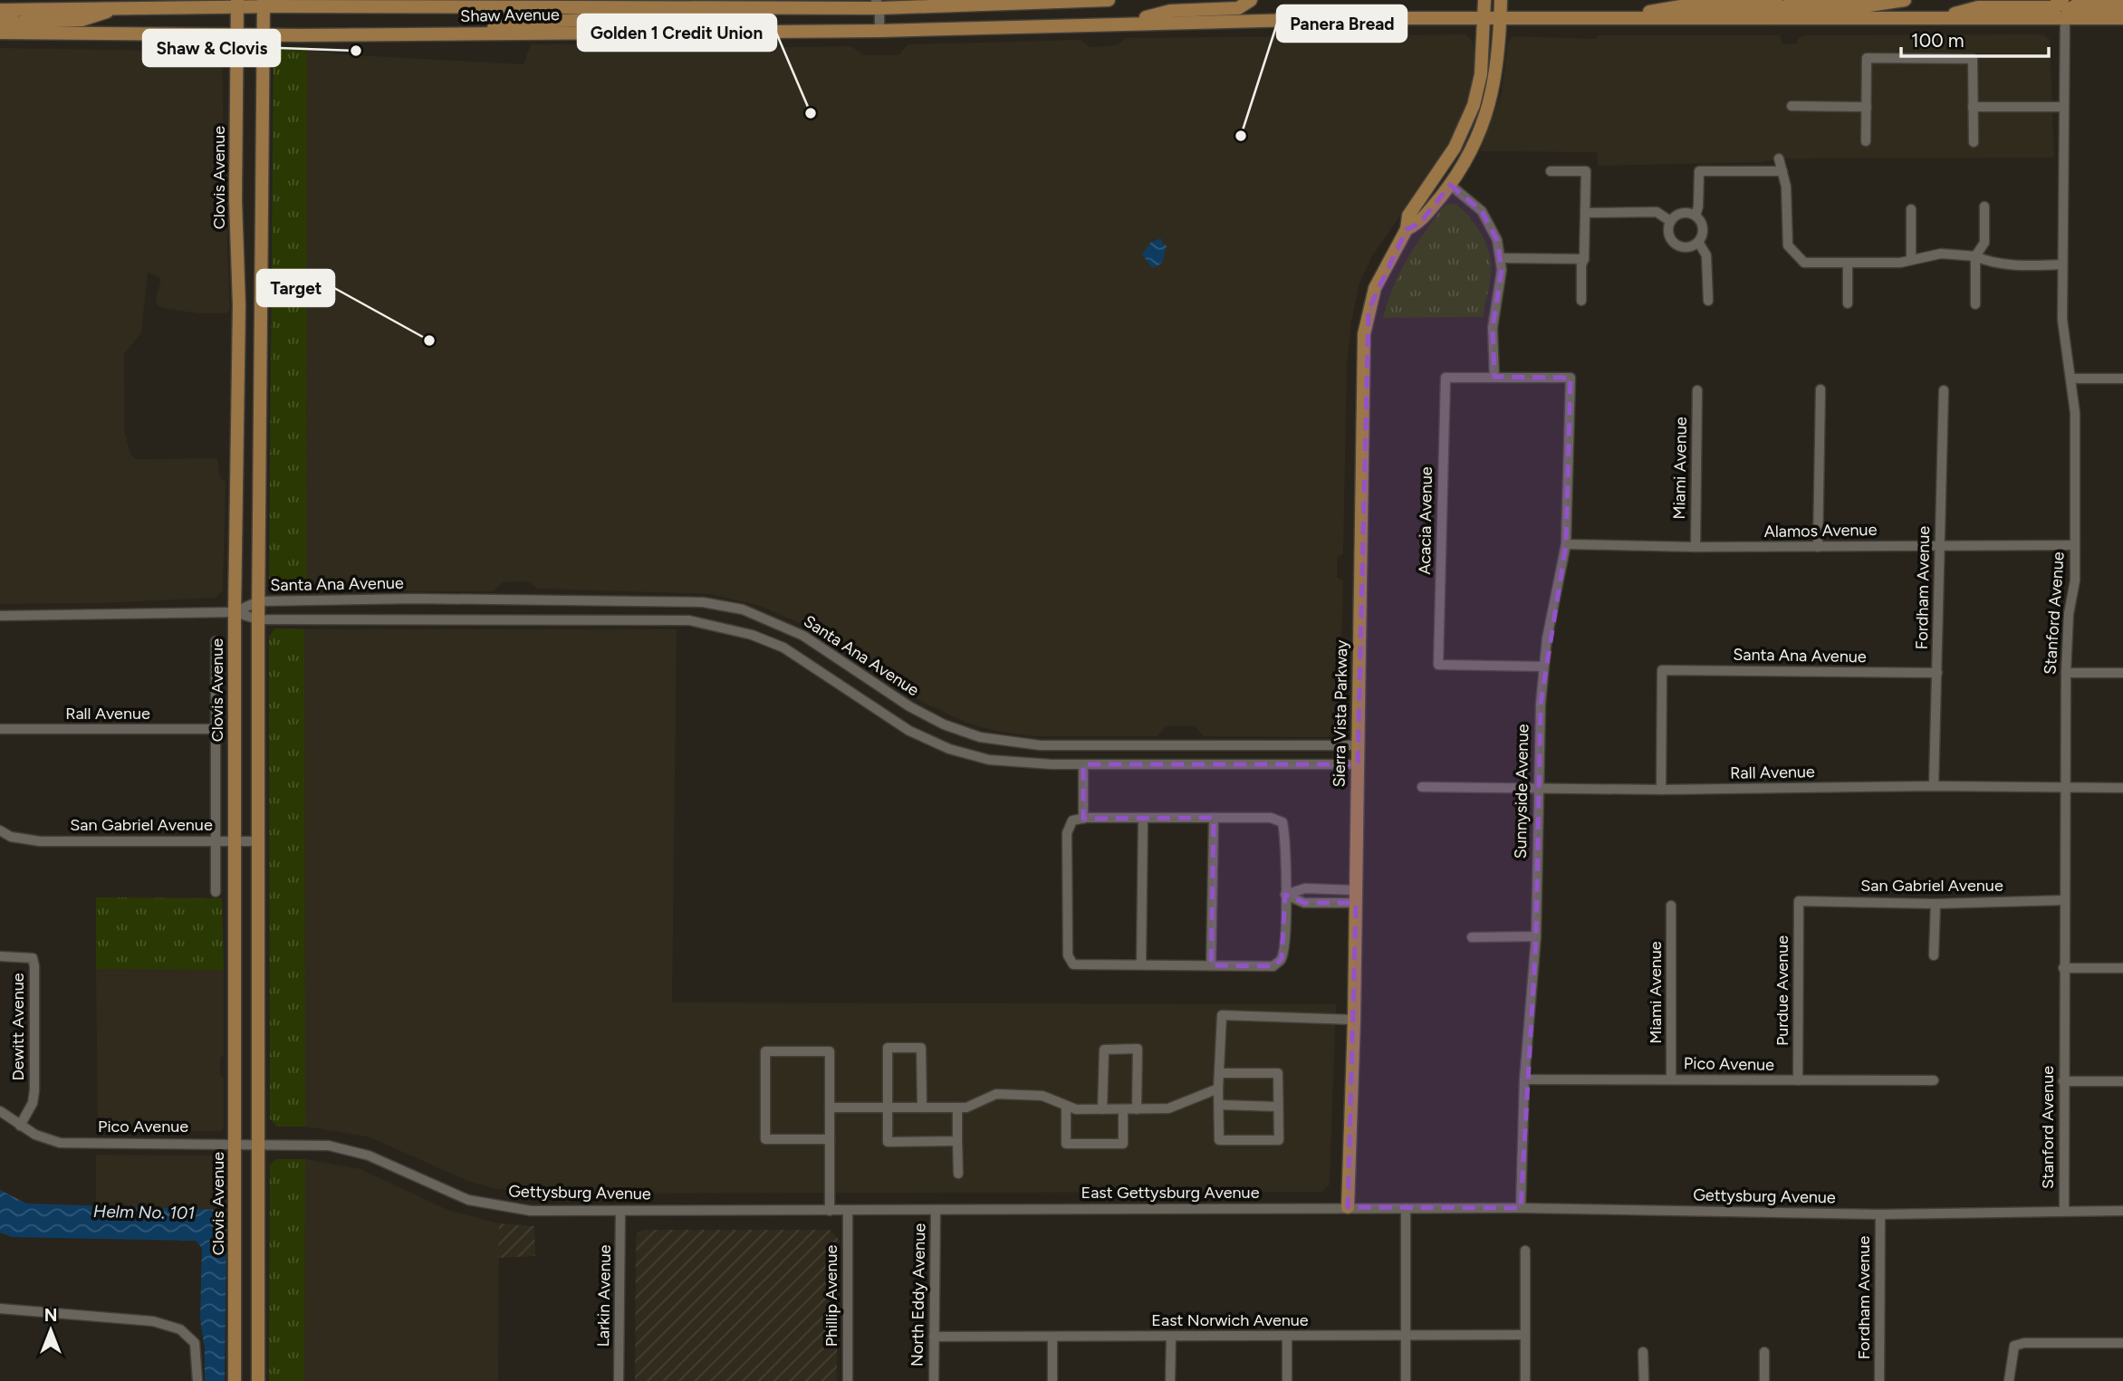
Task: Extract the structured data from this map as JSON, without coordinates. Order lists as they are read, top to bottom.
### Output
{
  "streets": {
    "main road": ["Shaw Avenue", "Clovis Avenue", "Sierra Vista Parkway"],
    "street": [
      "Miami Avenue",
      "Acacia Avenue",
      "Alamos Avenue",
      "Santa Ana Avenue",
      "Fordham Avenue",
      "Stanford Avenue",
      "Rall Avenue",
      "Sunnyside Avenue",
      "San Gabriel Avenue",
      "Purdue Avenue",
      "Dewitt Avenue",
      "Pico Avenue",
      "Gettysburg Avenue",
      "East Gettysburg Avenue",
      "North Eddy Avenue",
      "Larkin Avenue",
      "Phillip Avenue",
      "East Norwich Avenue"
    ]
  },
  "crossings": [
    ["Shaw Avenue", "Clovis Avenue"],
    ["Shaw Avenue", "Stanford Avenue"],
    ["Shaw Avenue", "Sierra Vista Parkway"],
    ["Clovis Avenue", "Santa Ana Avenue"],
    ["Clovis Avenue", "San Gabriel Avenue"],
    ["Clovis Avenue", "Pico Avenue"],
    ["Clovis Avenue", "Gettysburg Avenue"],
    ["Miami Avenue", "Alamos Avenue"],
    ["Miami Avenue", "Pico Avenue"],
    ["Acacia Avenue", "Sunnyside Avenue"],
    ["Alamos Avenue", "Fordham Avenue"],
    ["Alamos Avenue", "Stanford Avenue"],
    ["Alamos Avenue", "Sunnyside Avenue"],
    ["Santa Ana Avenue", "Fordham Avenue"],
    ["Santa Ana Avenue", "Rall Avenue"],
    ["Santa Ana Avenue", "Sierra Vista Parkway"],
    ["Fordham Avenue", "Rall Avenue"],
    ["Fordham Avenue", "Gettysburg Avenue"],
    ["Stanford Avenue", "Rall Avenue"],
    ["Stanford Avenue", "San Gabriel Avenue"],
    ["Stanford Avenue", "Gettysburg Avenue"],
    ["Rall Avenue", "Sunnyside Avenue"],
    ["Sierra Vista Parkway", "East Gettysburg Avenue"],
    ["Sunnyside Avenue", "Pico Avenue"],
    ["Sunnyside Avenue", "Gettysburg Avenue"],
    ["San Gabriel Avenue", "Purdue Avenue"],
    ["Purdue Avenue", "Pico Avenue"],
    ["Dewitt Avenue", "Pico Avenue"],
    ["Pico Avenue", "Gettysburg Avenue"],
    ["Gettysburg Avenue", "East Gettysburg Avenue"],
    ["Gettysburg Avenue", "North Eddy Avenue"],
    ["Gettysburg Avenue", "Larkin Avenue"],
    ["Gettysburg Avenue", "Phillip Avenue"],
    ["East Gettysburg Avenue", "North Eddy Avenue"],
    ["North Eddy Avenue", "East Norwich Avenue"]
  ],
  "water": ["Helm No. 101"],
  "places": [
    "Shaw & Clovis",
    "Golden 1 Credit Union",
    "Panera Bread",
    "Target"
  ],
  "scale_bar": "100 m",
  "north": "top"
}
